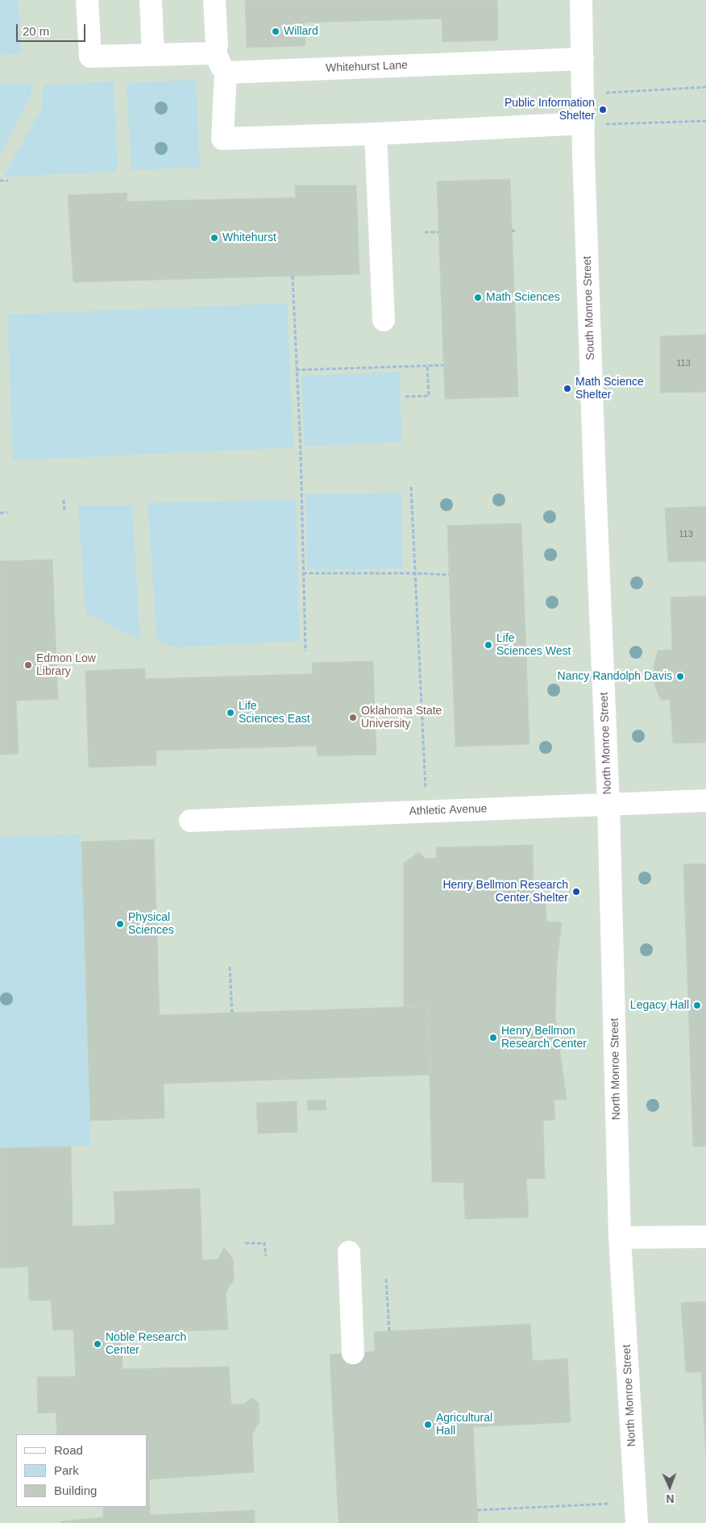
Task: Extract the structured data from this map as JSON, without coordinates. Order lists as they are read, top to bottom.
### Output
{
  "streets": {
    "street": [
      "Whitehurst Lane",
      "South Monroe Street",
      "North Monroe Street",
      "Athletic Avenue"
    ]
  },
  "crossings": [
    ["Whitehurst Lane", "South Monroe Street"],
    ["South Monroe Street", "North Monroe Street"],
    ["North Monroe Street", "Athletic Avenue"]
  ],
  "places": [
    "Willard",
    "Public Information Shelter",
    "Whitehurst",
    "Math Sciences",
    "Math Science Shelter",
    "Life Sciences West",
    "Edmon Low Library",
    "Nancy Randolph Davis",
    "Life Sciences East",
    "Oklahoma State University",
    "Henry Bellmon Research Center Shelter",
    "Physical Sciences",
    "Legacy Hall",
    "Henry Bellmon Research Center",
    "Noble Research Center",
    "Agricultural Hall"
  ],
  "house_numbers": ["113", "113"],
  "legend": ["Road", "Park", "Building"],
  "scale_bar": "20 m",
  "north": "bottom"
}
